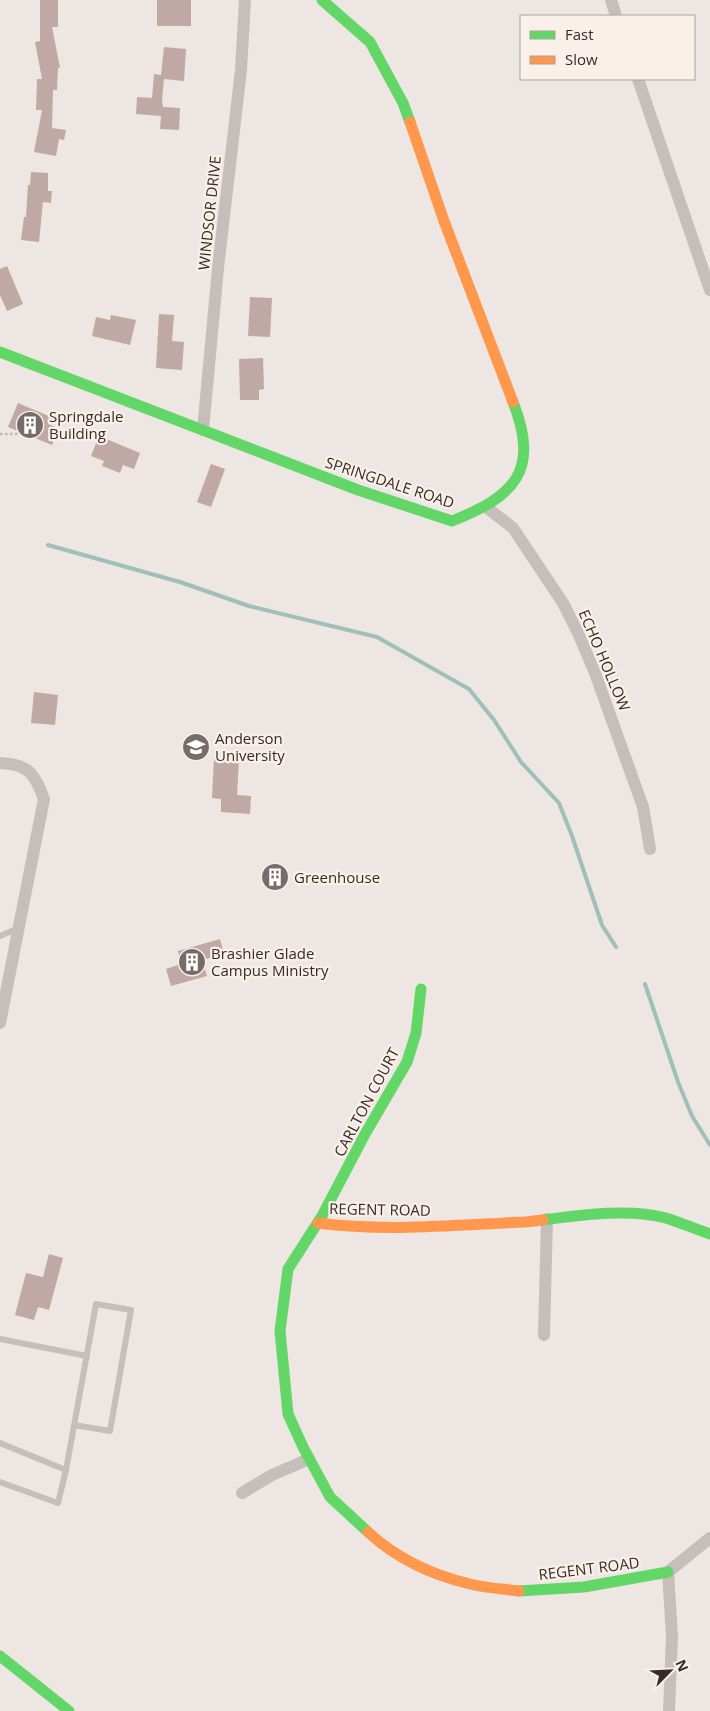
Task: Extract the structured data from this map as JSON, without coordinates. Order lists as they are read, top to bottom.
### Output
{
  "streets": {
    "street": [
      "WINDSOR DRIVE",
      "SPRINGDALE ROAD",
      "ECHO HOLLOW",
      "CARLTON COURT",
      "REGENT ROAD"
    ]
  },
  "crossings": [
    ["WINDSOR DRIVE", "SPRINGDALE ROAD"],
    ["SPRINGDALE ROAD", "ECHO HOLLOW"],
    ["CARLTON COURT", "REGENT ROAD"]
  ],
  "places": {
    "building": ["Springdale Building", "Greenhouse", "Brashier Glade Campus Ministry"],
    "school or university": ["Anderson University"]
  },
  "legend": ["Fast", "Slow"],
  "north": "top right"
}
